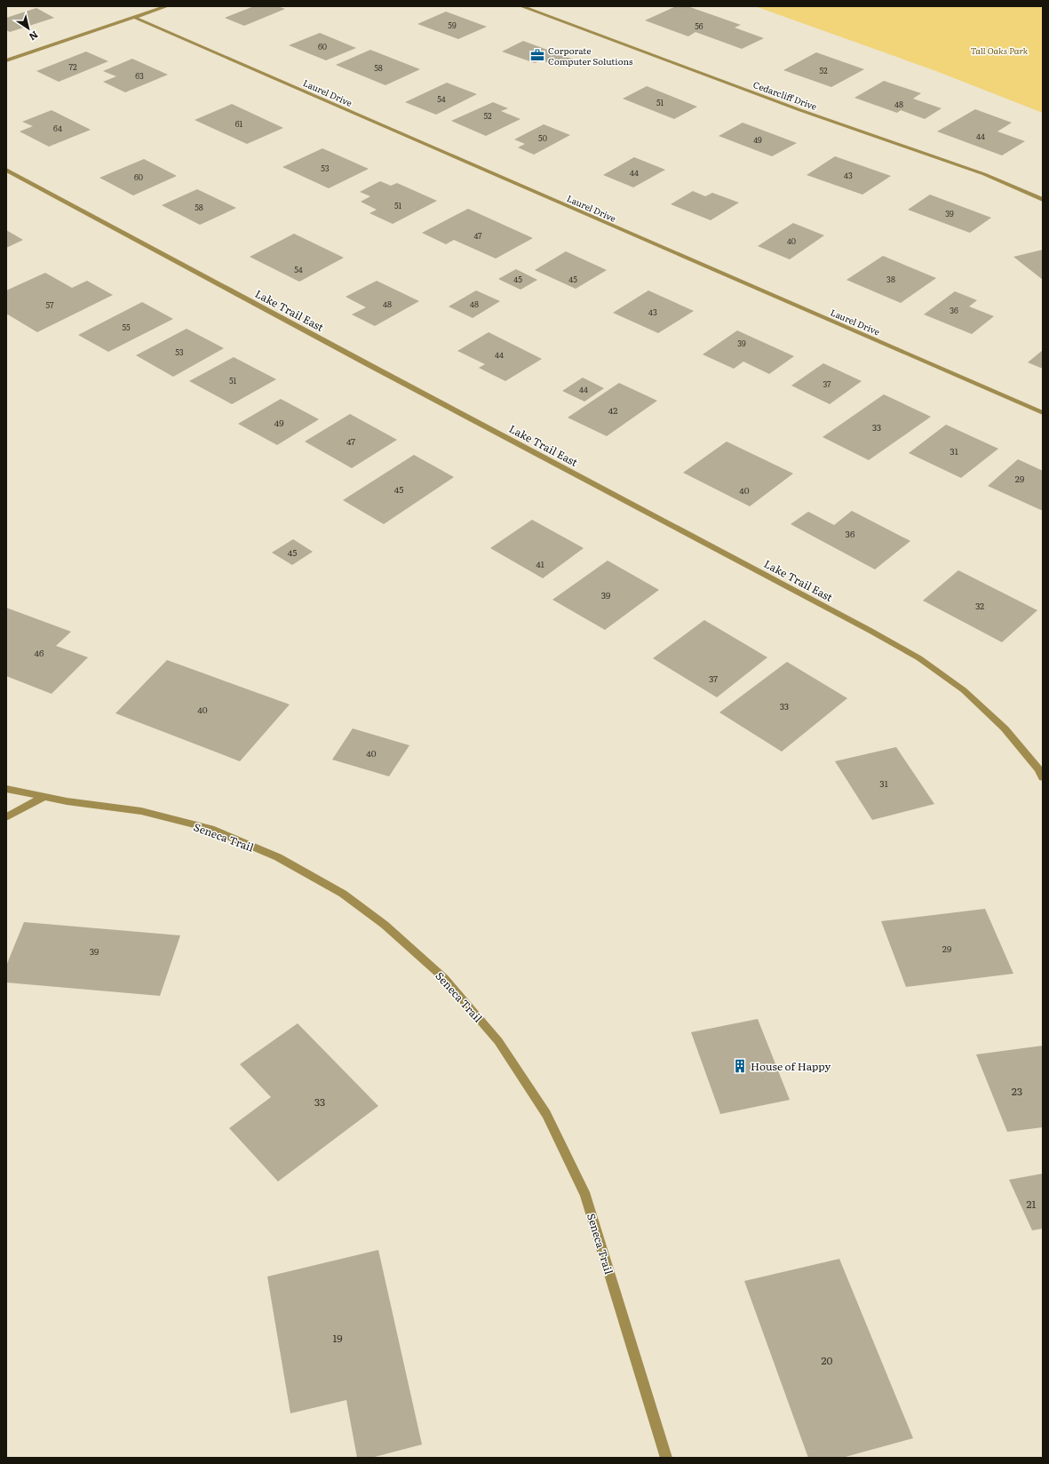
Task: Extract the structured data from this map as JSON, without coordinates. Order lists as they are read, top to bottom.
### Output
{
  "streets": {
    "street": [
      "Laurel Drive",
      "Cedarcliff Drive",
      "Lake Trail East",
      "Seneca Trail"
    ]
  },
  "parks": ["Tall Oaks Park"],
  "places": {
    "office": ["Corporate Computer Solutions"],
    "building": ["House of Happy"]
  },
  "house_numbers": [
    "59",
    "56",
    "60",
    "72",
    "58",
    "52",
    "63",
    "54",
    "51",
    "48",
    "52",
    "61",
    "64",
    "44",
    "50",
    "49",
    "53",
    "44",
    "43",
    "60",
    "51",
    "58",
    "39",
    "47",
    "40",
    "54",
    "45",
    "45",
    "38",
    "48",
    "48",
    "57",
    "36",
    "43",
    "55",
    "39",
    "53",
    "44",
    "51",
    "37",
    "44",
    "42",
    "49",
    "33",
    "47",
    "31",
    "29",
    "45",
    "40",
    "36",
    "45",
    "41",
    "39",
    "32",
    "46",
    "37",
    "33",
    "40",
    "40",
    "31",
    "29",
    "39",
    "23",
    "33",
    "21",
    "19",
    "20"
  ],
  "north": "bottom right"
}
